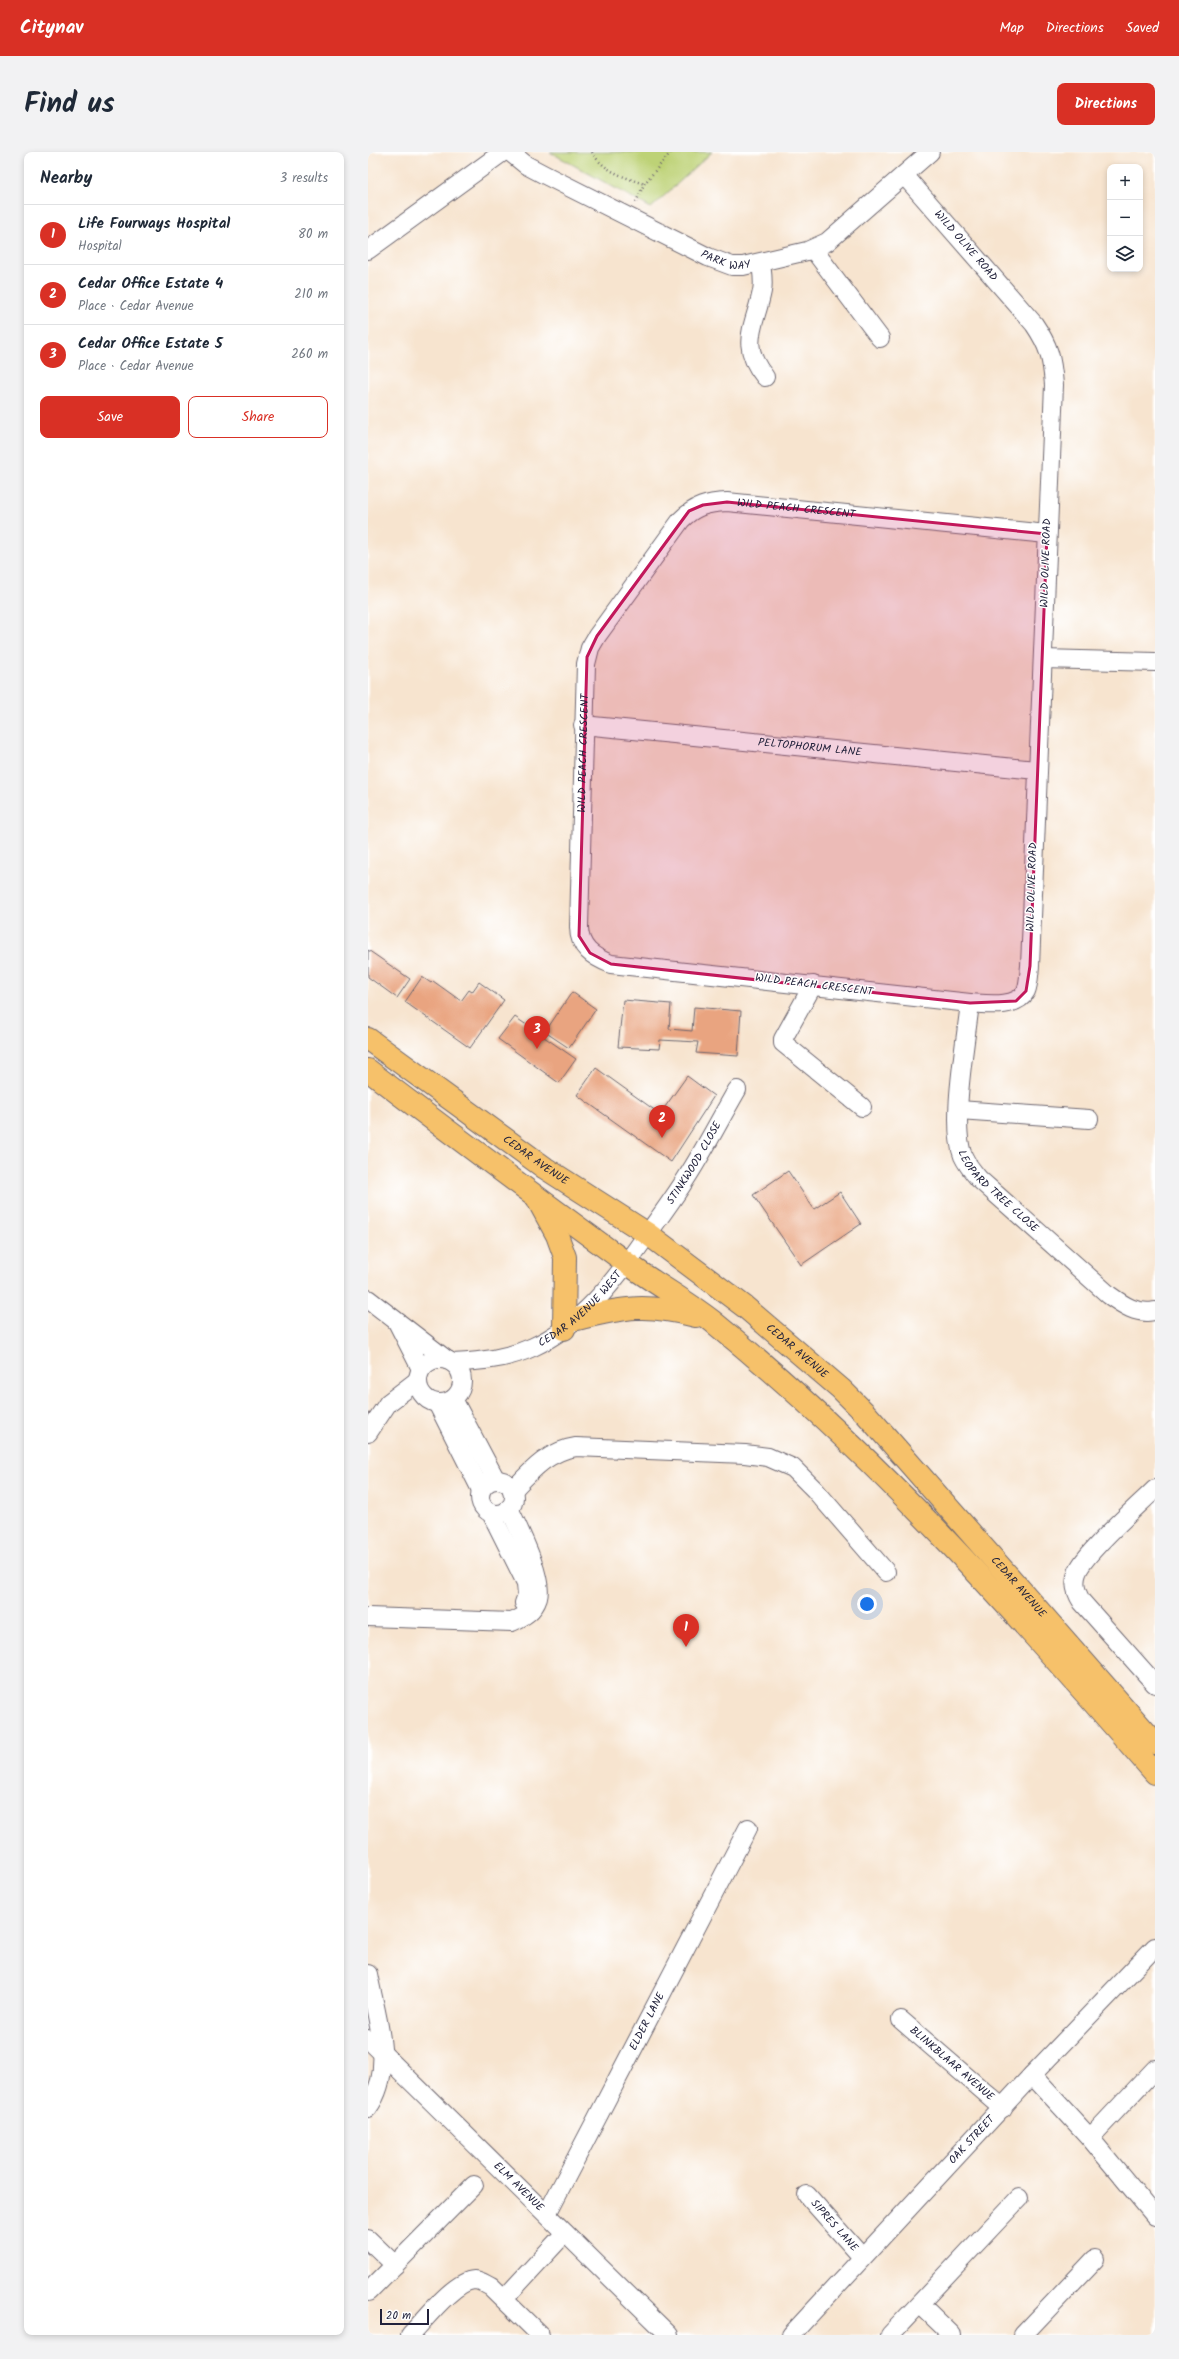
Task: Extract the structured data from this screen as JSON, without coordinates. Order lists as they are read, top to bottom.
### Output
{
  "streets": {
    "main road": ["CEDAR AVENUE"],
    "street": [
      "WILD OLIVE ROAD",
      "PARK WAY",
      "WILD PEACH CRESCENT",
      "PELTOPHORUM LANE",
      "STINKWOOD CLOSE",
      "LEOPARD TREE CLOSE",
      "CEDAR AVENUE WEST",
      "ELDER LANE",
      "BLINKBLAAR AVENUE",
      "OAK STREET",
      "ELM AVENUE",
      "SIPRES LANE"
    ]
  },
  "crossings": [
    ["WILD OLIVE ROAD", "PARK WAY"],
    ["WILD OLIVE ROAD", "WILD PEACH CRESCENT"],
    ["WILD OLIVE ROAD", "PELTOPHORUM LANE"],
    ["WILD PEACH CRESCENT", "PELTOPHORUM LANE"],
    ["WILD PEACH CRESCENT", "LEOPARD TREE CLOSE"],
    ["CEDAR AVENUE", "STINKWOOD CLOSE"],
    ["CEDAR AVENUE", "CEDAR AVENUE WEST"],
    ["STINKWOOD CLOSE", "CEDAR AVENUE WEST"],
    ["ELDER LANE", "ELM AVENUE"],
    ["BLINKBLAAR AVENUE", "OAK STREET"],
    ["OAK STREET", "SIPRES LANE"]
  ],
  "scale_bar": "20 m",
  "page": {
    "header": "Citynav",
    "nav": ["Map", "Directions", "Saved"],
    "title": "Find us",
    "buttons": [
      "Directions",
      ["Save", "Share"]
    ],
    "heading": ["Nearby", "3 results"],
    "map_buttons": ["+", "−"],
    "list": [
      {
        "mark": "1",
        "name": "Life Fourways Hospital",
        "note": "Hospital",
        "value": "80 m"
      },
      {
        "mark": "2",
        "name": "Cedar Office Estate 4",
        "note": "Place · Cedar Avenue",
        "value": "210 m"
      },
      {
        "mark": "3",
        "name": "Cedar Office Estate 5",
        "note": "Place · Cedar Avenue",
        "value": "260 m"
      }
    ],
    "pins": ["3", "2", "1"],
    "scale": "20 m"
  }
}
